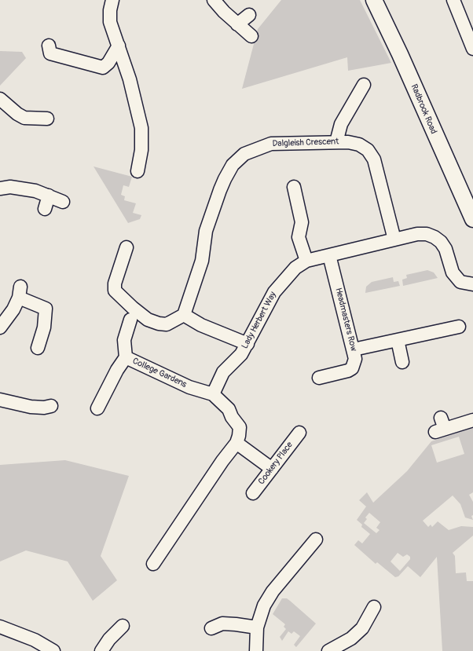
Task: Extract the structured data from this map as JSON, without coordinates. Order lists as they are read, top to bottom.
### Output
{
  "streets": {
    "main road": ["Radbrook Road"],
    "street": [
      "Dalgleish Crescent",
      "Headmasters Row",
      "Lady Herbert Way",
      "College Gardens",
      "Cookery Place"
    ]
  },
  "crossings": [
    ["Dalgleish Crescent", "Lady Herbert Way"],
    ["Headmasters Row", "Lady Herbert Way"],
    ["Lady Herbert Way", "College Gardens"]
  ]
}
